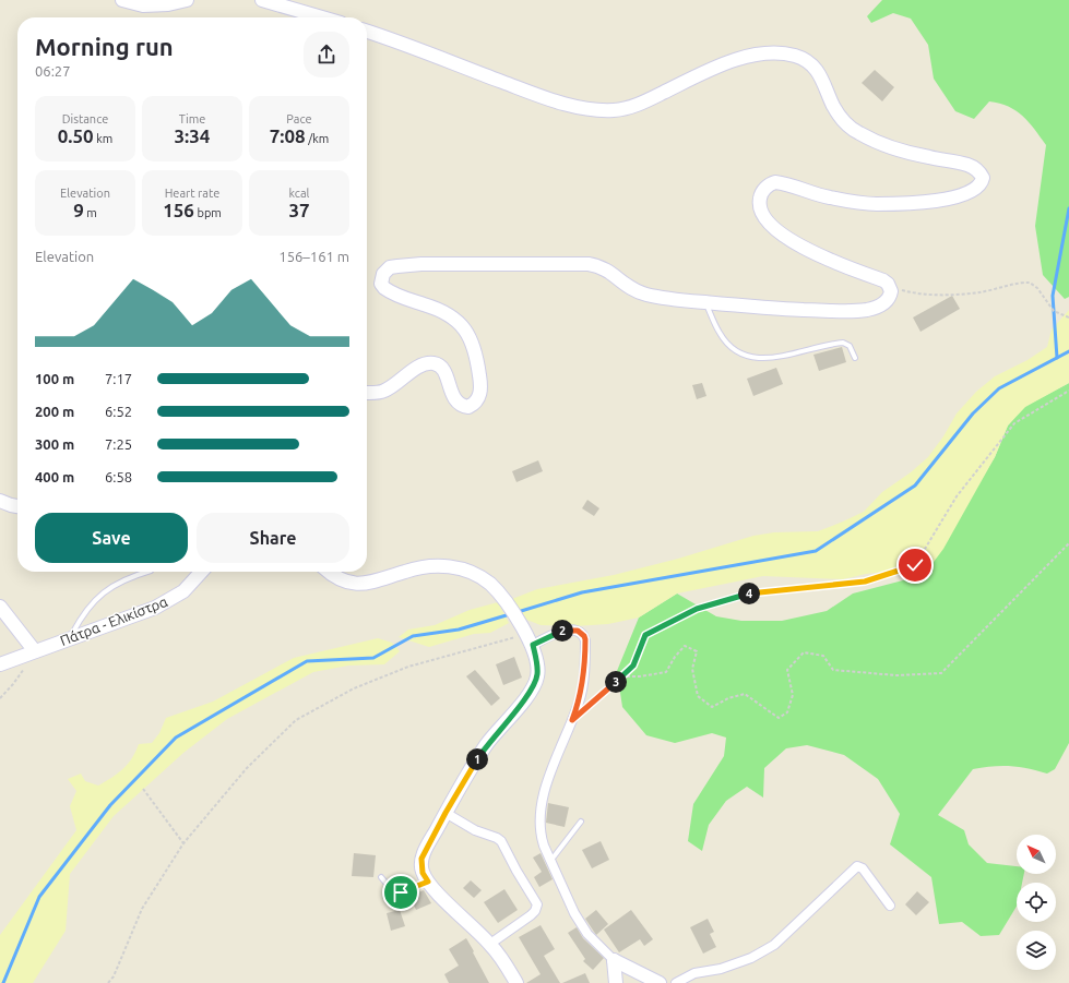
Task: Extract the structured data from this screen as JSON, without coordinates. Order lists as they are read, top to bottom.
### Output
{
  "streets": {
    "street": ["Πάτρα - Ελικίστρα"]
  },
  "north": "top left",
  "page": {
    "heading": ["Morning run", "06:27"],
    "stats": [
      ["Distance", "0.50 km"],
      ["Time", "3:34"],
      ["Pace", "7:08 /km"],
      ["Elevation", "9 m"],
      ["Heart rate", "156 bpm"],
      ["kcal", "37"]
    ],
    "chart": ["Elevation", "156–161 m"],
    "list": [
      {
        "name": "100 m",
        "note": "7:17"
      },
      {
        "name": "200 m",
        "note": "6:52"
      },
      {
        "name": "300 m",
        "note": "7:25"
      },
      {
        "name": "400 m",
        "note": "6:58"
      }
    ],
    "buttons": ["Save", "Share"],
    "pins": [
      "4",
      "2",
      "3",
      "1"
    ]
  }
}
